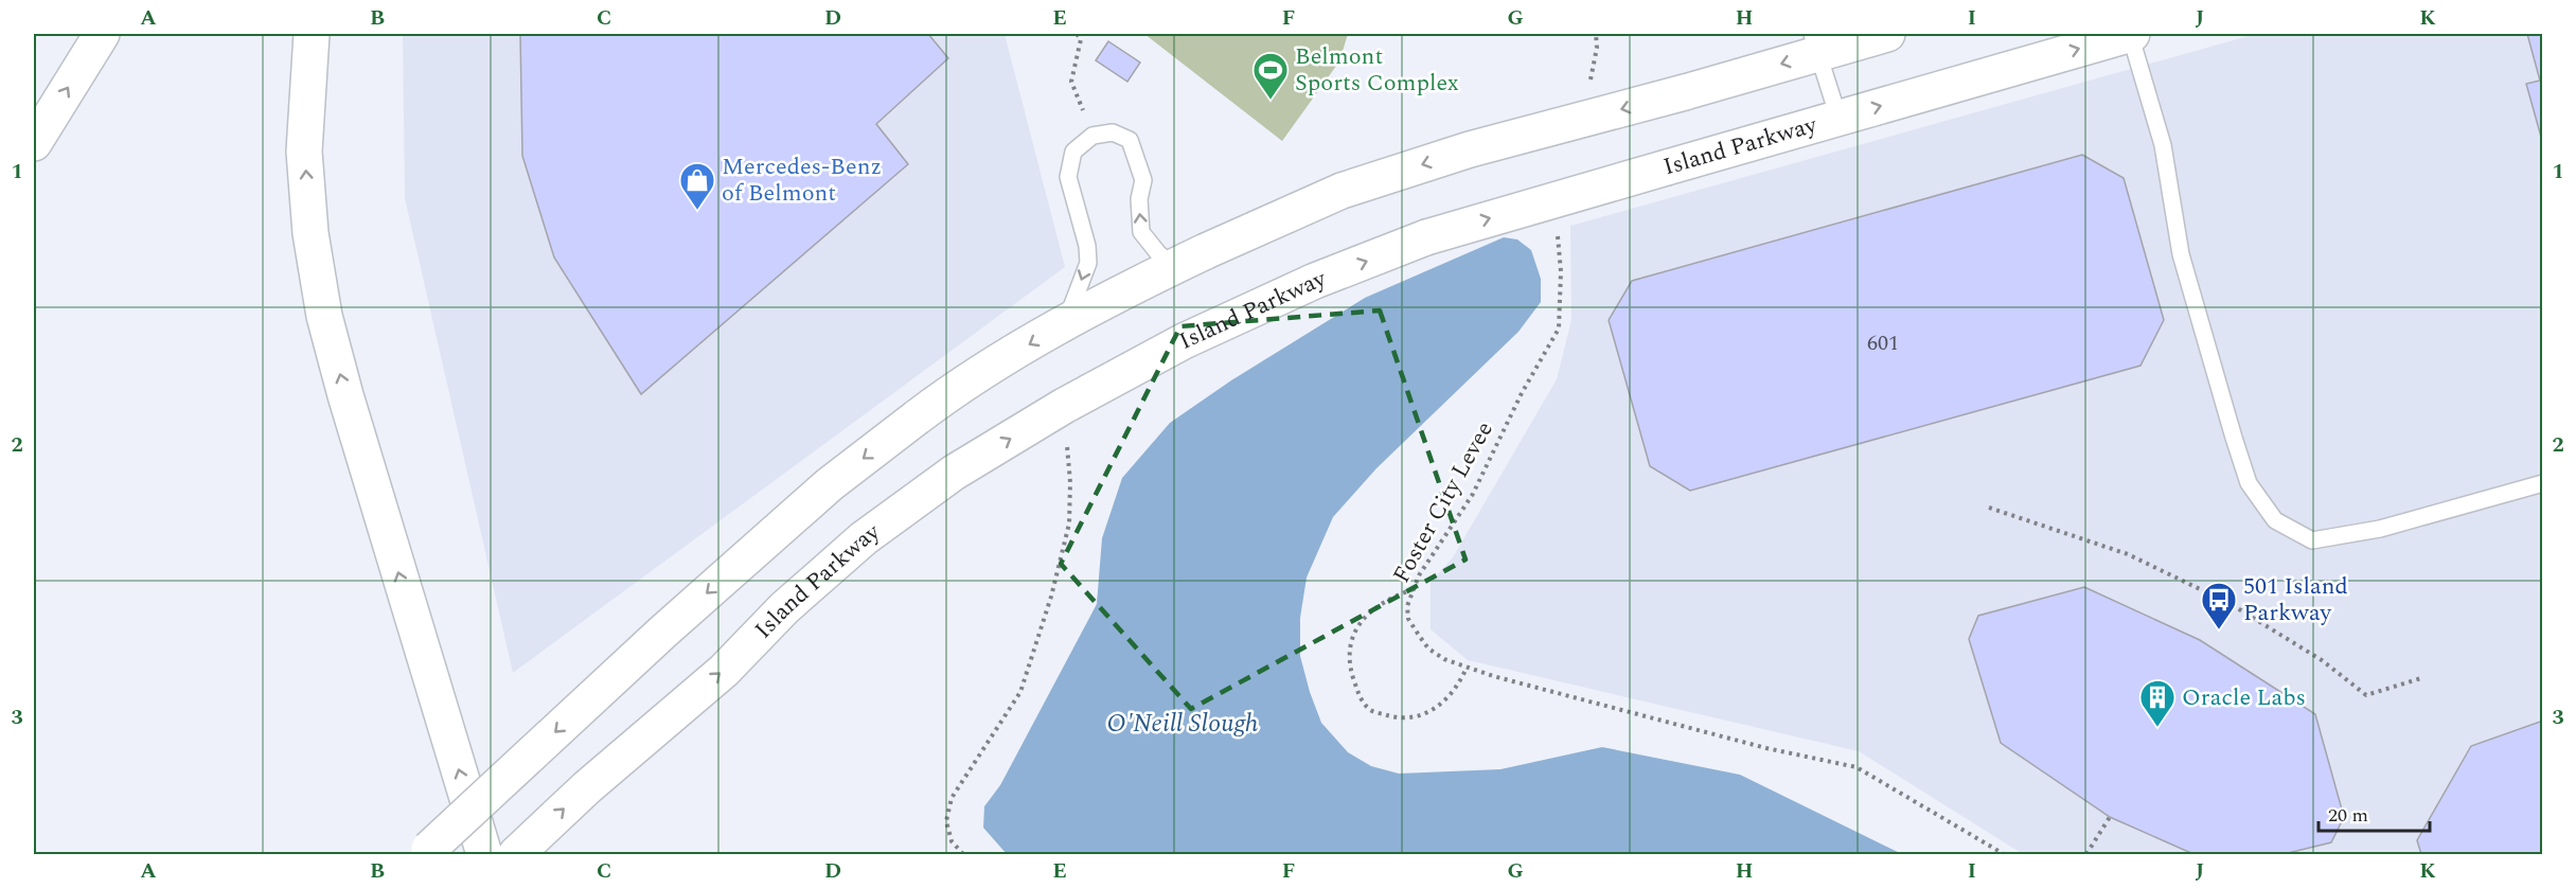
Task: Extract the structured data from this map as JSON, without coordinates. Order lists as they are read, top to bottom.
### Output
{
  "streets": {
    "main road": ["Island Parkway"],
    "path": ["Foster City Levee"]
  },
  "water": ["O'Neill Slough"],
  "places": {
    "sports": ["Belmont Sports Complex"],
    "shop": ["Mercedes-Benz of Belmont"],
    "bus stop": ["501 Island Parkway"],
    "building": ["Oracle Labs"]
  },
  "house_numbers": ["601"],
  "scale_bar": "20 m",
  "grid": {
    "columns": [
      "A",
      "B",
      "C",
      "D",
      "E",
      "F",
      "G",
      "H",
      "I",
      "J",
      "K"
    ],
    "rows": ["1", "2", "3"]
  }
}
